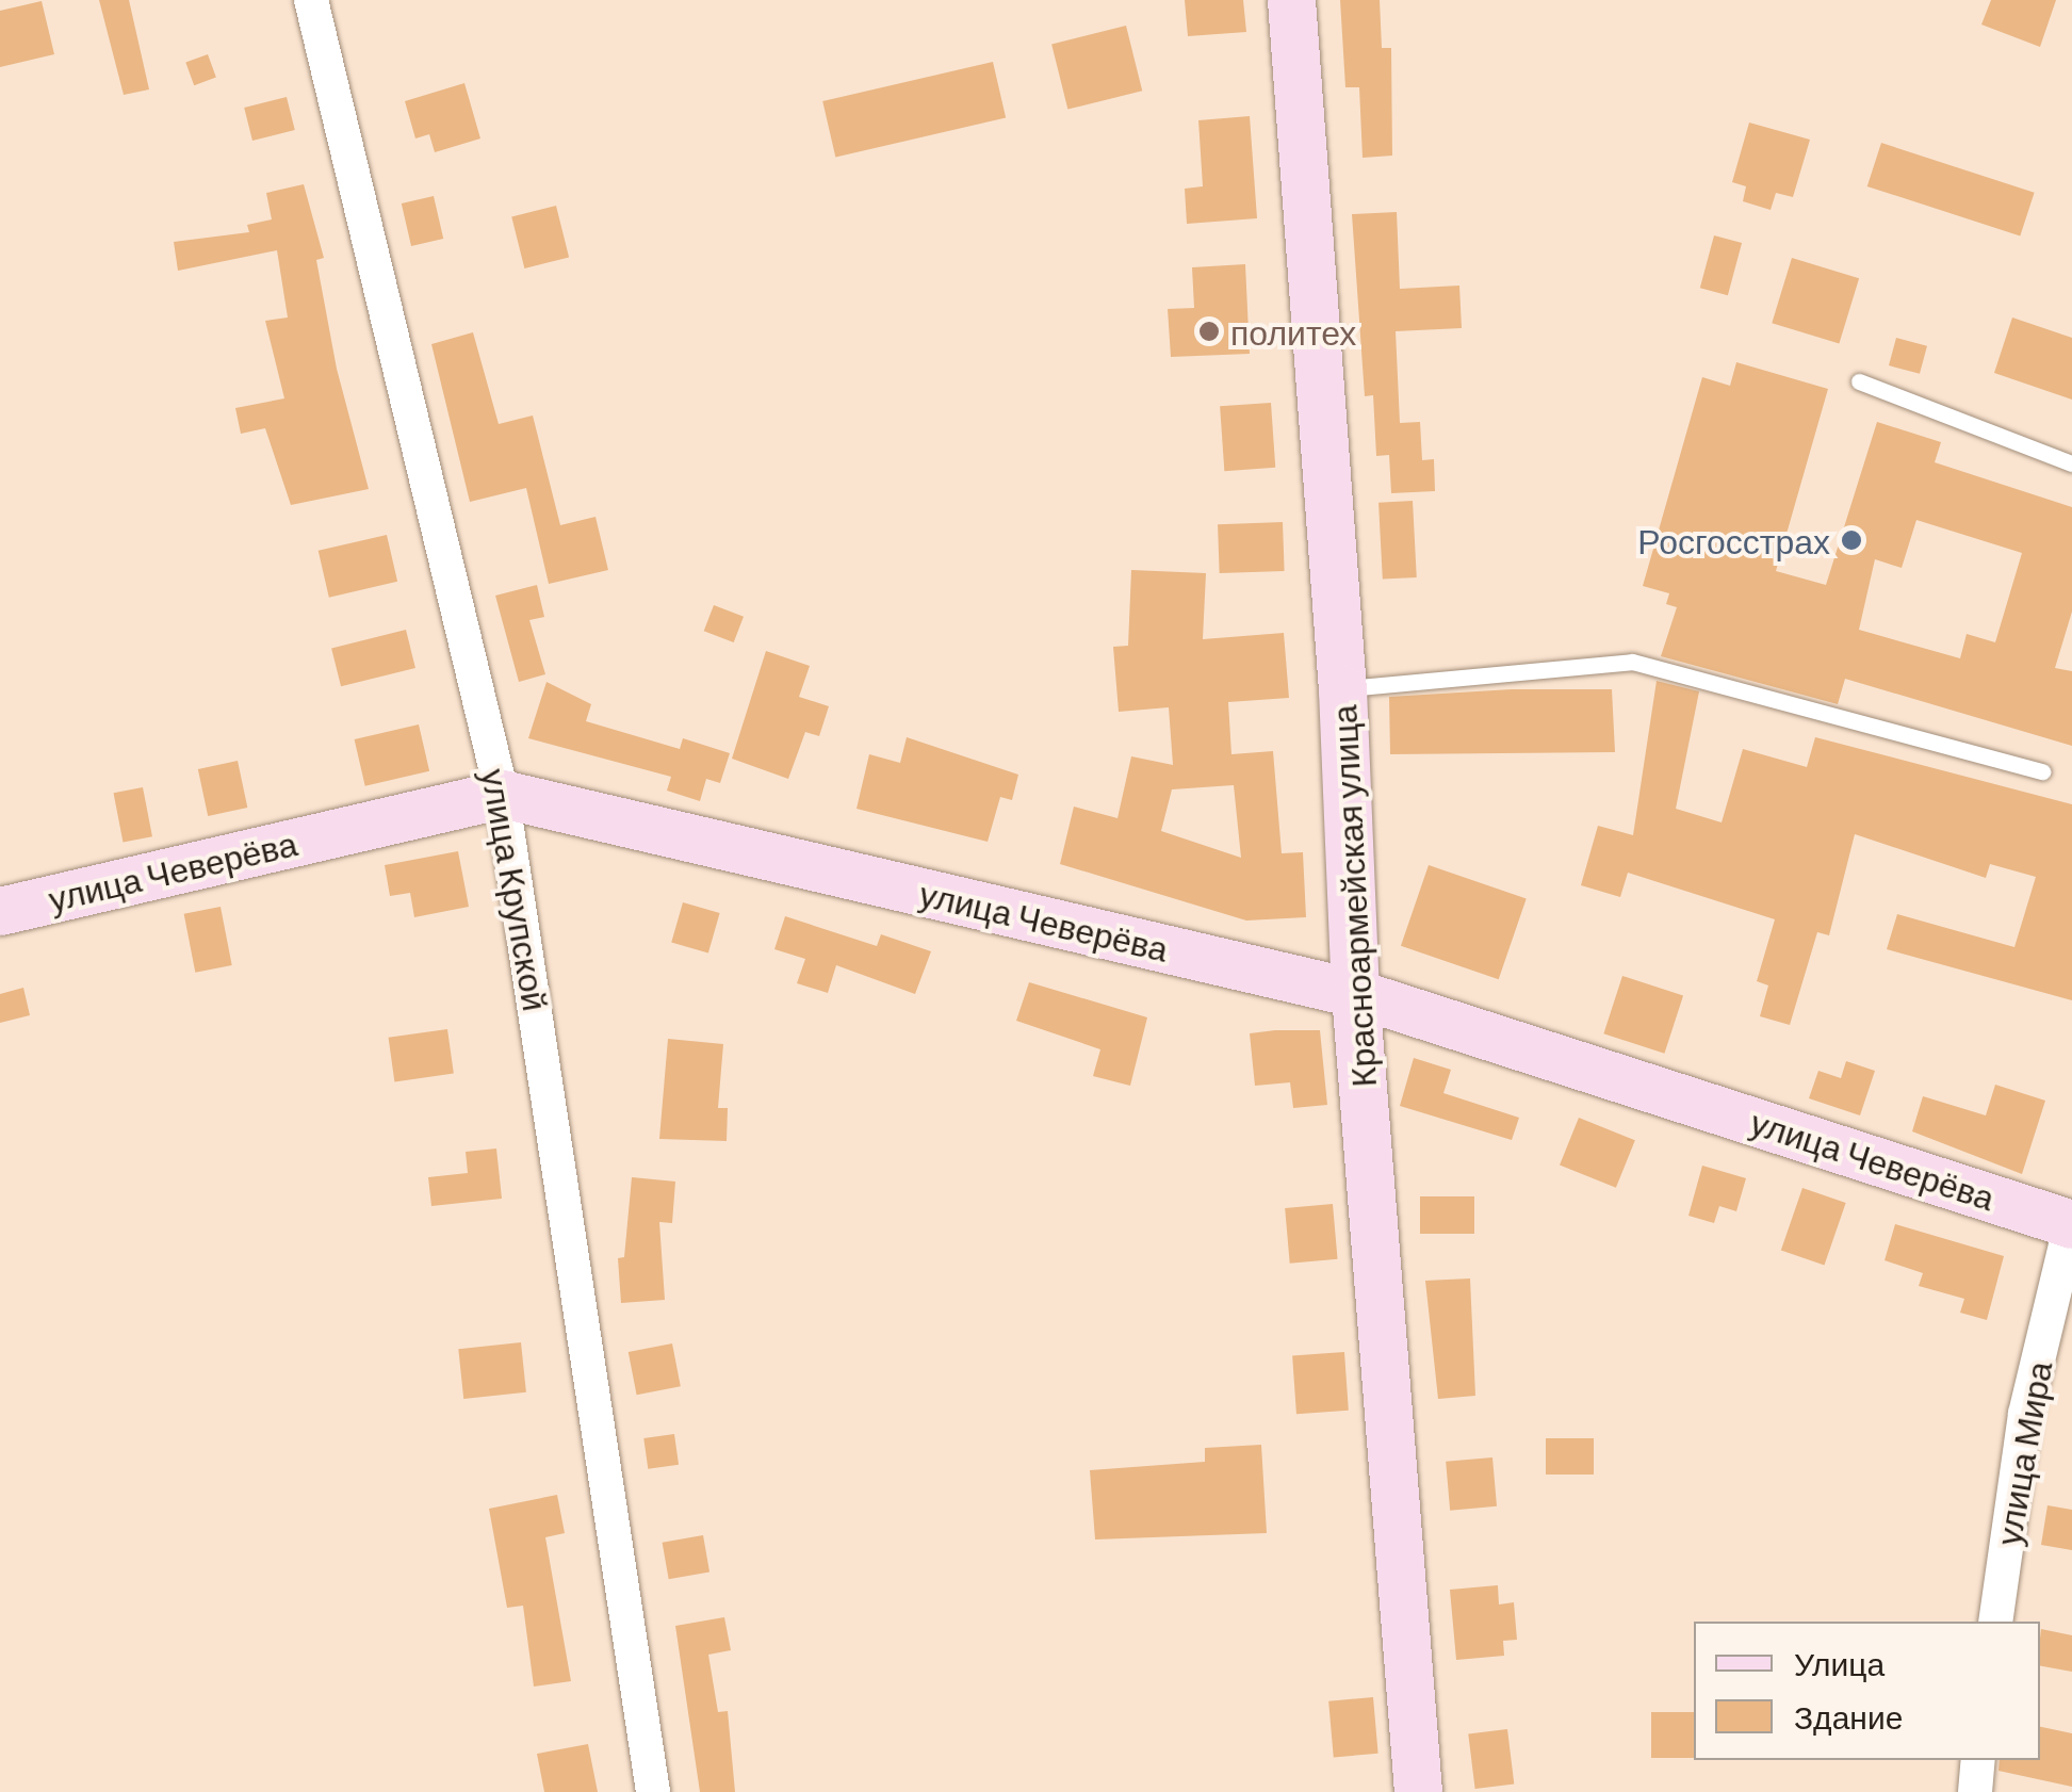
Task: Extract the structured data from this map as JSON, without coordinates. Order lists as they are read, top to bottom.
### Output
{
  "streets": {
    "street": [
      "улица Чеверёва",
      "улица Крупской",
      "Красноармейская улица",
      "улица Мира"
    ]
  },
  "crossings": [
    ["улица Чеверёва", "улица Крупской"],
    ["улица Чеверёва", "Красноармейская улица"],
    ["улица Чеверёва", "улица Мира"]
  ],
  "places": ["политех", "Росгосстрах"],
  "legend": ["Улица", "Здание"]
}
